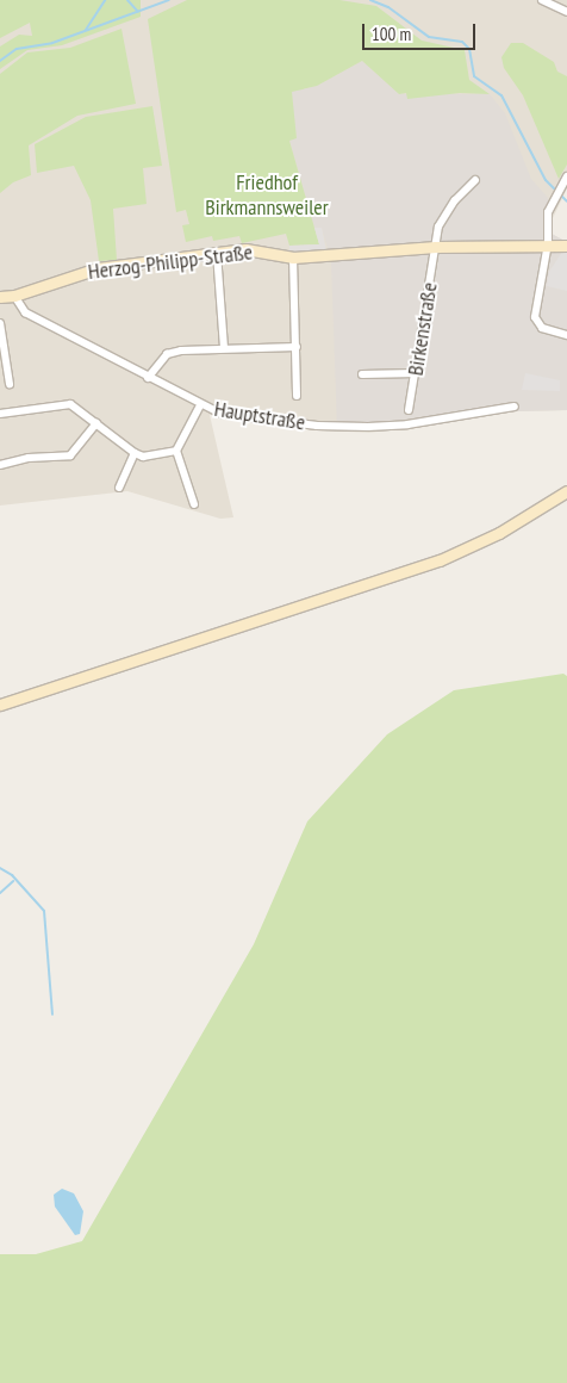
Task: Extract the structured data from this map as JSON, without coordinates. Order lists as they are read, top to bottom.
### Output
{
  "streets": {
    "main road": ["Herzog-Philipp-Straße"],
    "street": ["Birkenstraße", "Hauptstraße"]
  },
  "crossings": [
    ["Herzog-Philipp-Straße", "Birkenstraße"],
    ["Herzog-Philipp-Straße", "Hauptstraße"]
  ],
  "parks": ["Friedhof Birkmannsweiler"],
  "scale_bar": "100 m"
}
